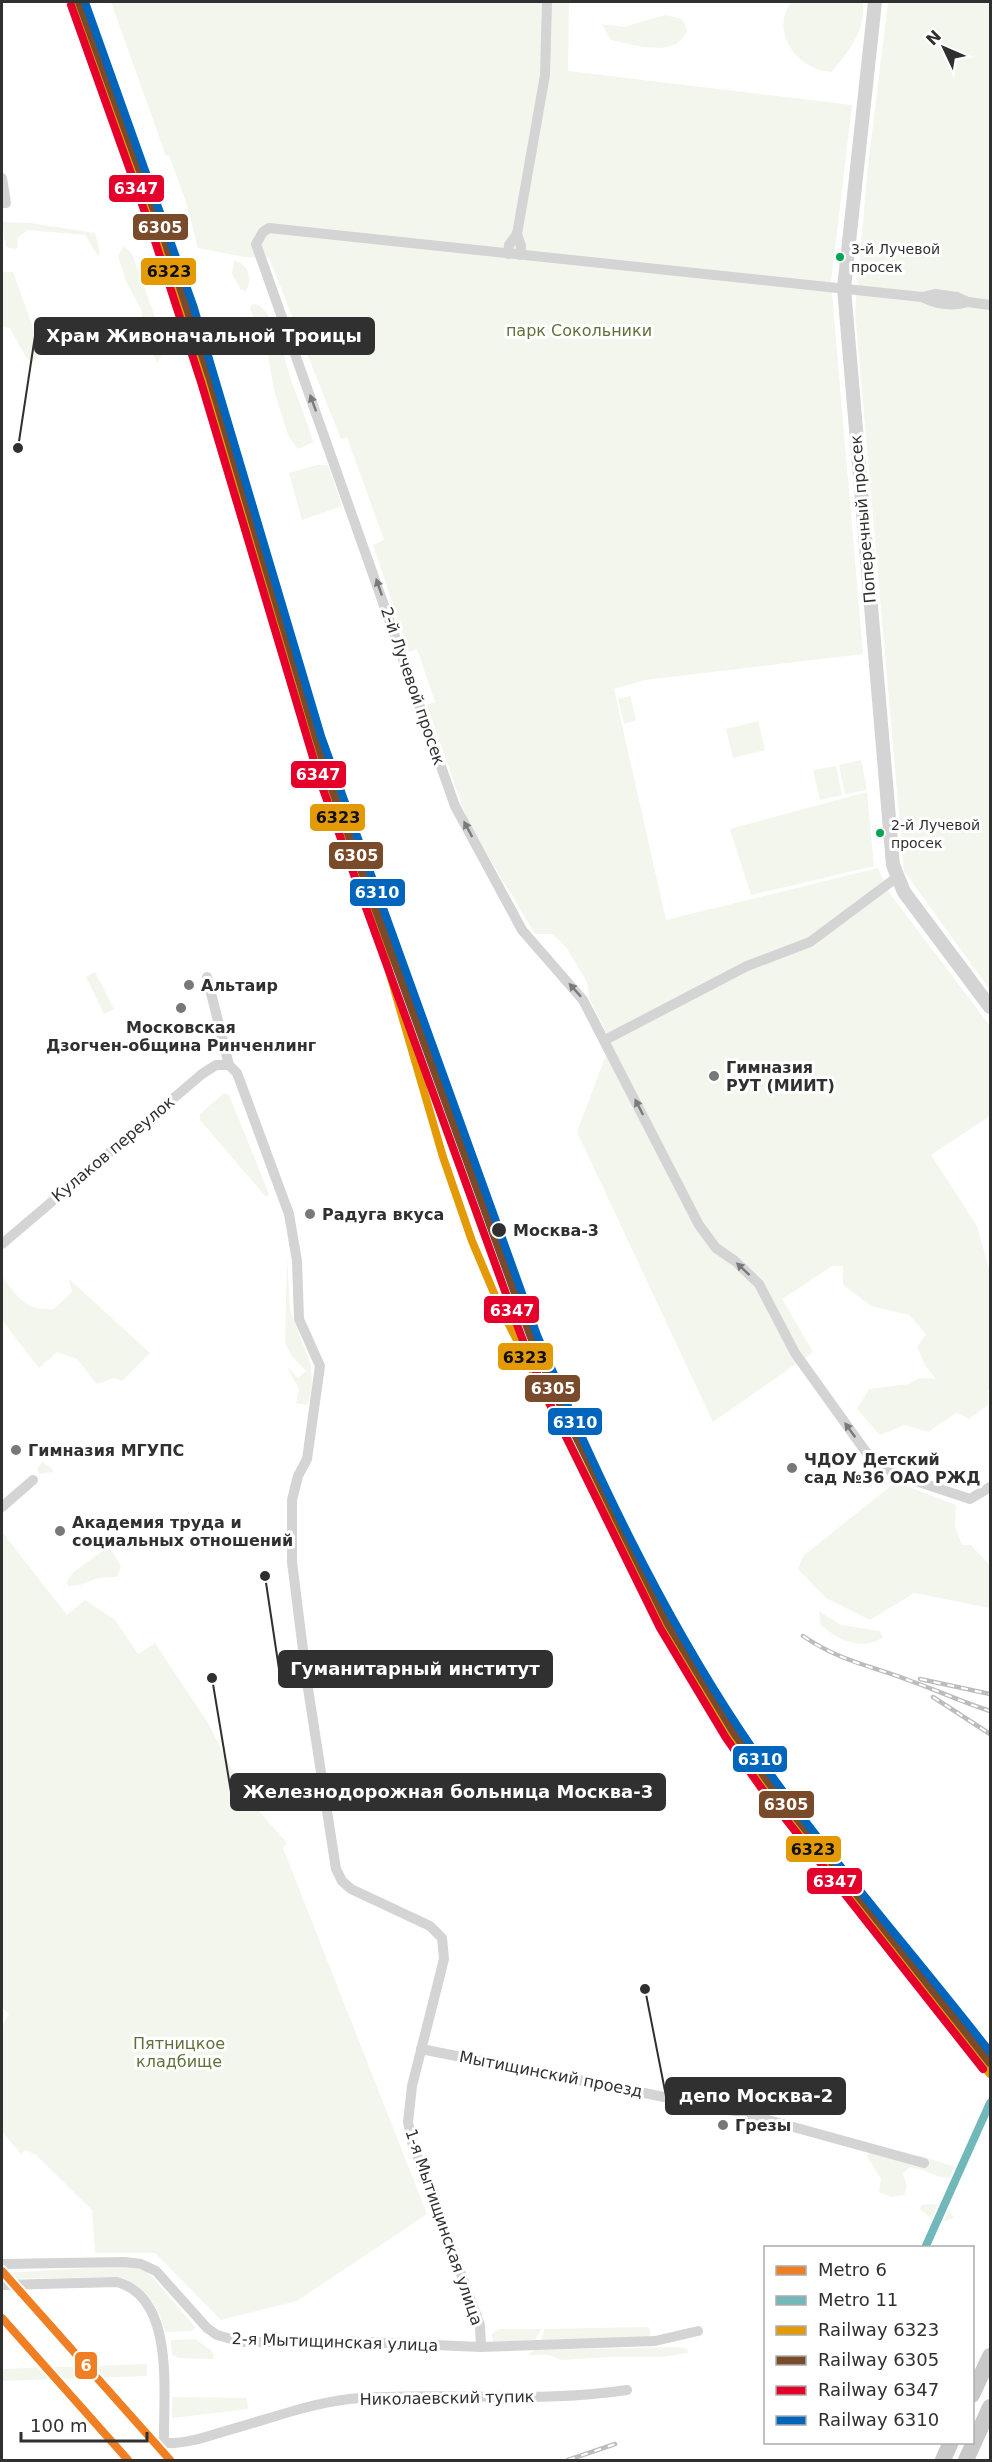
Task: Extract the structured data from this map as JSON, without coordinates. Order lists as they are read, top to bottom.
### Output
{
  "streets": {
    "street": [
      "Поперечный просек",
      "2-й Лучевой просек",
      "Кулаков переулок",
      "Мытищинский проезд",
      "1-я Мытищинская улица",
      "2-я Мытищинская улица",
      "Николаевский тупик"
    ]
  },
  "crossings": [
    ["Кулаков переулок", "1-я Мытищинская улица"],
    ["Мытищинский проезд", "1-я Мытищинская улица"],
    ["1-я Мытищинская улица", "2-я Мытищинская улица"]
  ],
  "parks": ["парк Сокольники", "Пятницкое кладбище"],
  "places": [
    "3-й Лучевой просек",
    "Храм Живоначальной Троицы",
    "2-й Лучевой просек",
    "Альтаир",
    "Московская Дзогчен-община Ринченлинг",
    "Гимназия РУТ (МИИТ)",
    "Радуга вкуса",
    "Москва-3",
    "Гимназия МГУПС",
    "ЧДОУ Детский сад №36 ОАО РЖД",
    "Академия труда и социальных отношений",
    "Гуманитарный институт",
    "Железнодорожная больница Москва-3",
    "депо Москва-2",
    "Грезы"
  ],
  "lines": [
    "rail line 6323",
    "rail line 6305",
    "rail line 6310",
    "rail line 6347",
    "metro line 11",
    "metro line 6"
  ],
  "legend": [
    "Metro 6",
    "Metro 11",
    "Railway 6323",
    "Railway 6305",
    "Railway 6347",
    "Railway 6310"
  ],
  "scale_bar": "100 m",
  "north": "top left"
}
